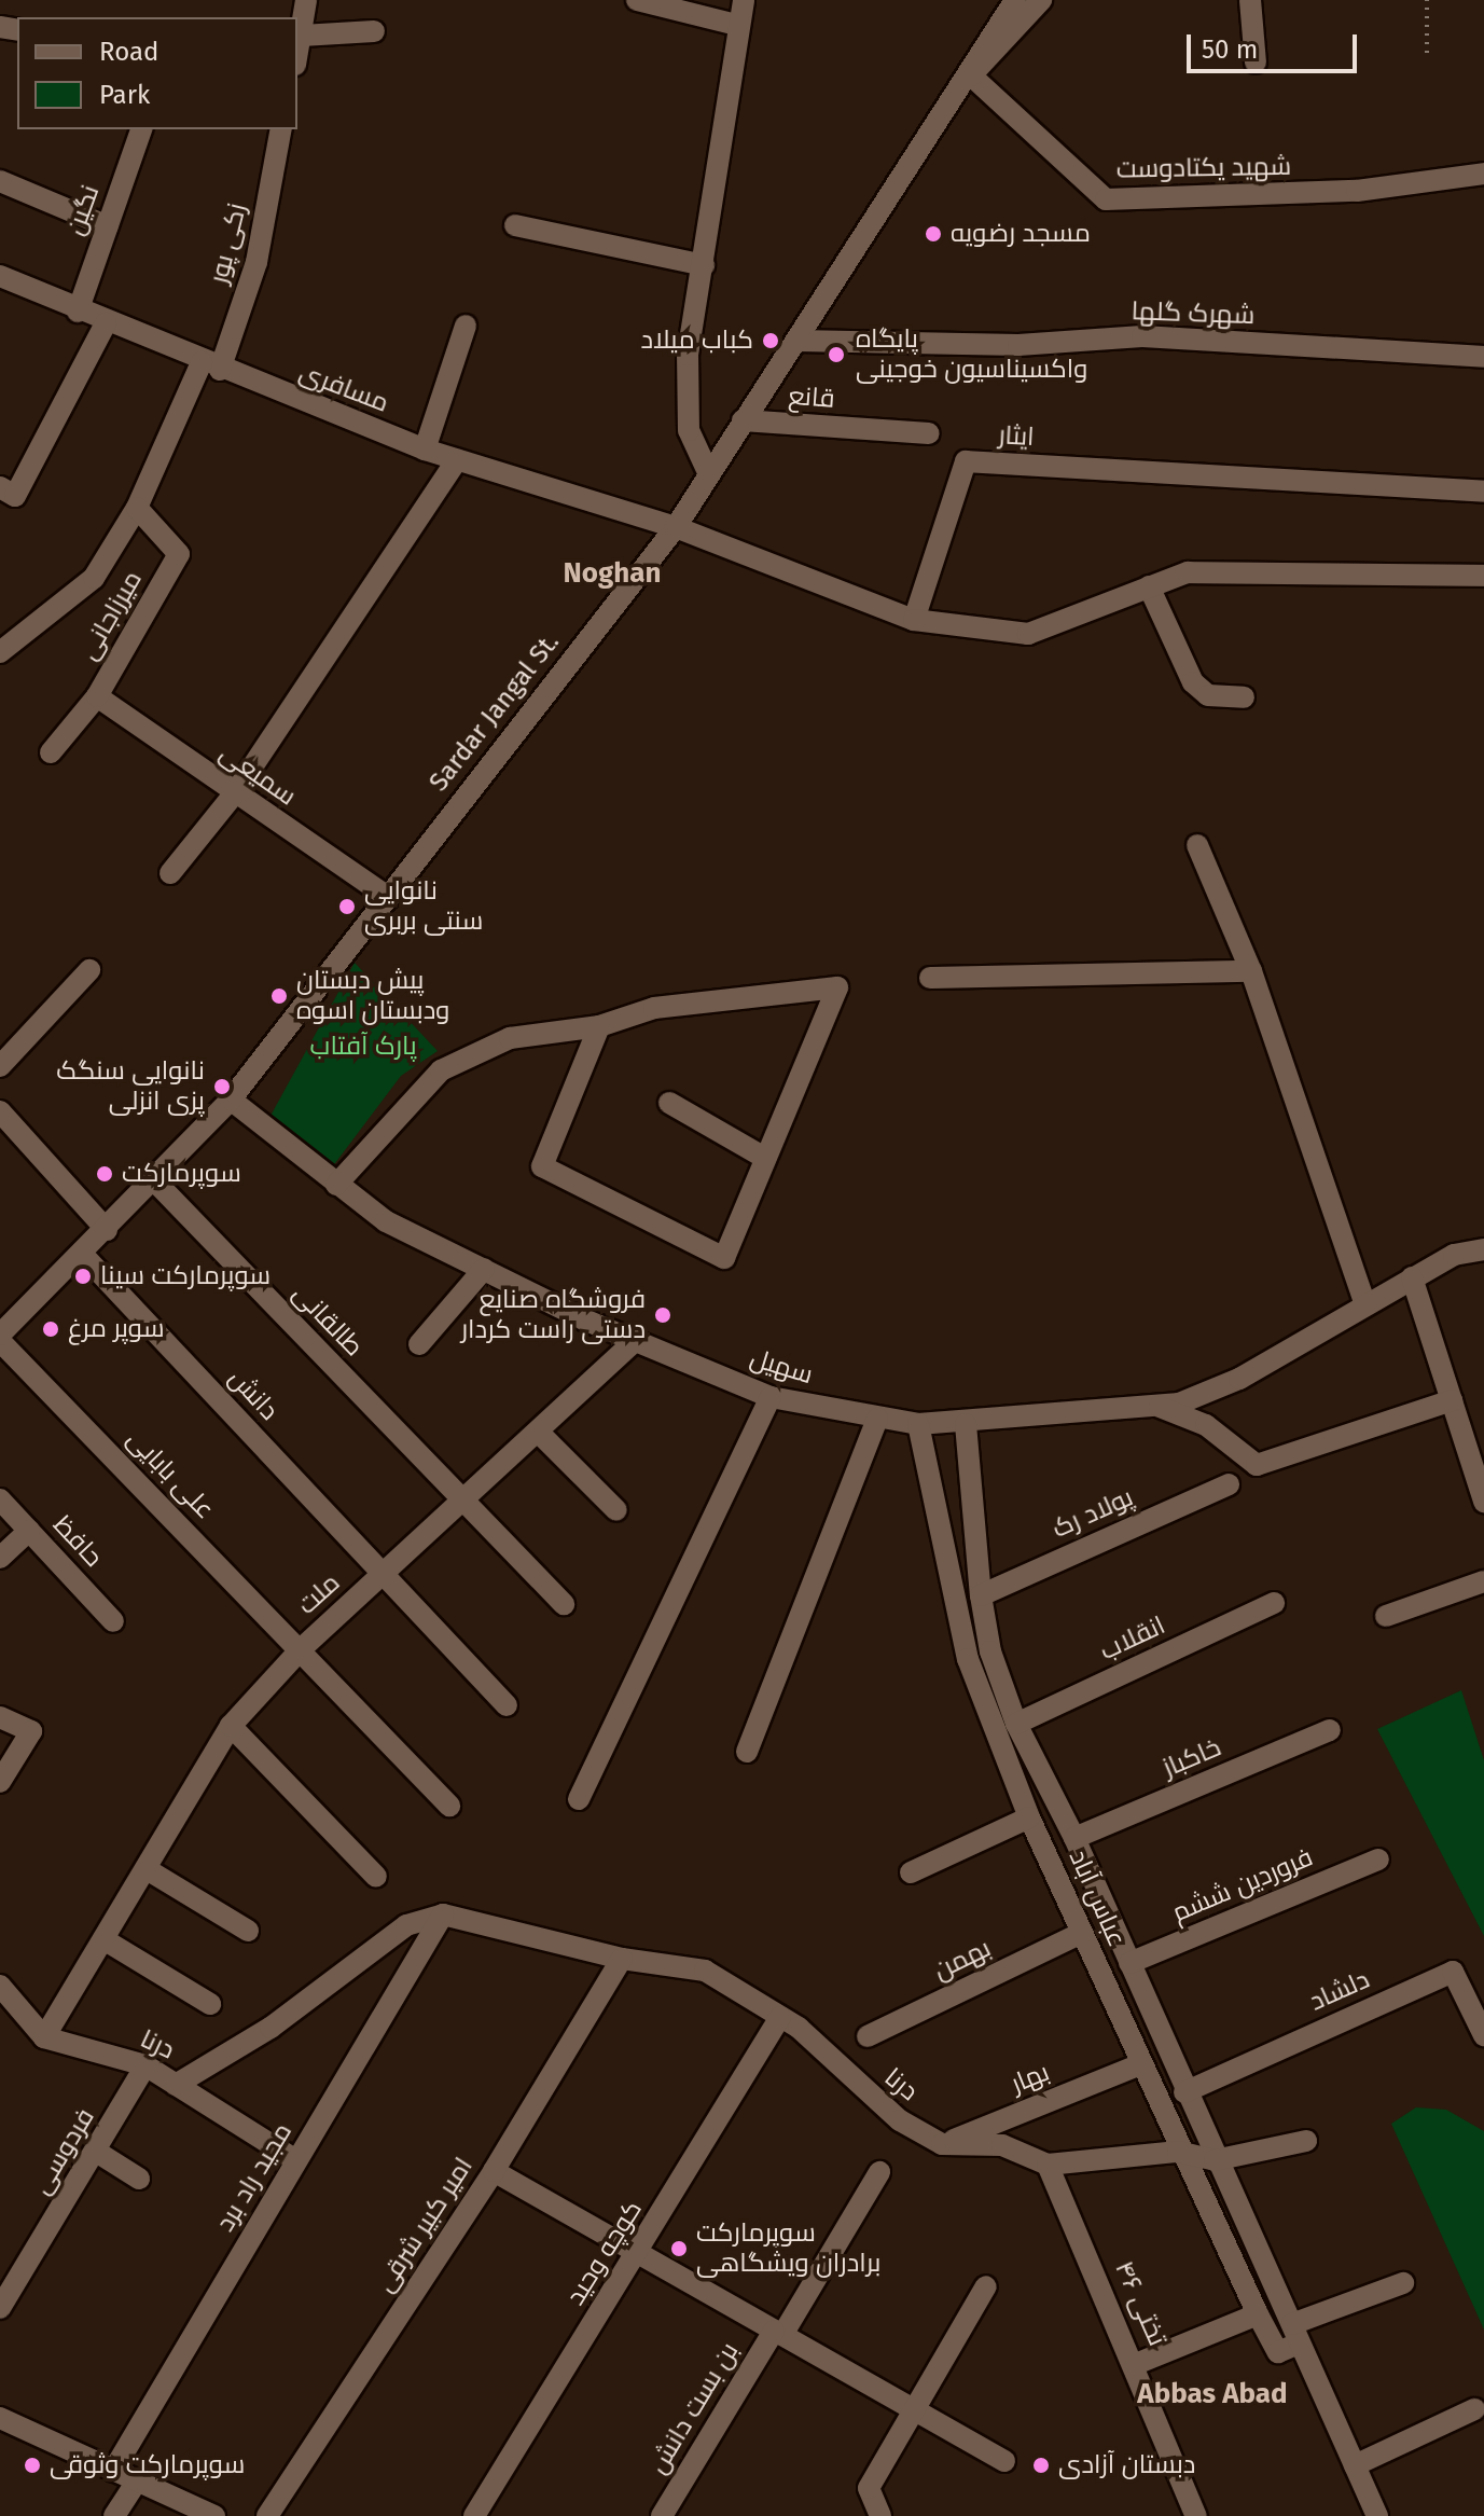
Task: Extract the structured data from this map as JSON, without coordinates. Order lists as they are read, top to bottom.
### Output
{
  "streets": {
    "street": [
      "شهید یکتادوست",
      "نگین",
      "زکی پور",
      "شهرک گلها",
      "مسافری",
      "قانع",
      "ایثار",
      "میرزاجانی",
      "Sardar Jangal St.",
      "سمیعی",
      "طالقانی",
      "سهیل",
      "دانش",
      "علی بابایی",
      "پولاد رک",
      "حافظ",
      "ملت",
      "انقلاب",
      "خاکباز",
      "فروردین ششم",
      "عباس آباد",
      "بهمن",
      "دلشاد",
      "درنا",
      "بهار",
      "فردوسی",
      "مجید راد برد",
      "امیر کبیر شرقی",
      "کوچه وحید",
      "تختی ۴۶",
      "بن بست دانش"
    ]
  },
  "crossings": [
    ["شهید یکتادوست", "Sardar Jangal St."],
    ["نگین", "مسافری"],
    ["زکی پور", "مسافری"],
    ["زکی پور", "میرزاجانی"],
    ["شهرک گلها", "Sardar Jangal St."],
    ["مسافری", "Sardar Jangal St."],
    ["قانع", "Sardar Jangal St."],
    ["میرزاجانی", "سمیعی"],
    ["Sardar Jangal St.", "سمیعی"],
    ["Sardar Jangal St.", "طالقانی"],
    ["Sardar Jangal St.", "سهیل"],
    ["Sardar Jangal St.", "دانش"],
    ["Sardar Jangal St.", "علی بابایی"],
    ["طالقانی", "ملت"],
    ["سهیل", "ملت"],
    ["سهیل", "عباس آباد"],
    ["دانش", "ملت"],
    ["علی بابایی", "ملت"],
    ["پولاد رک", "عباس آباد"],
    ["ملت", "درنا"],
    ["انقلاب", "عباس آباد"],
    ["خاکباز", "عباس آباد"],
    ["فروردین ششم", "عباس آباد"],
    ["عباس آباد", "بهمن"],
    ["عباس آباد", "دلشاد"],
    ["عباس آباد", "درنا"],
    ["عباس آباد", "بهار"],
    ["درنا", "بهار"],
    ["درنا", "فردوسی"],
    ["درنا", "مجید راد برد"],
    ["درنا", "امیر کبیر شرقی"],
    ["درنا", "کوچه وحید"],
    ["درنا", "تختی ۴۶"]
  ],
  "districts": ["Noghan", "Abbas Abad"],
  "parks": ["پارک آفتاب"],
  "places": [
    "مسجد رضویه",
    "کباب میلاد",
    "پایگاه واکسیناسیون خوجینی",
    "نانوایی سنتی بربری",
    "پیش دبستان ودبستان اسوه",
    "نانوایی سنگک پزی انزلی",
    "سوپرمارکت",
    "سوپرمارکت سینا",
    "فروشگاه صنایع دستی راست کردار",
    "سوپر مرغ",
    "سوپرمارکت برادران ویشگاهی",
    "سوپرمارکت وثوقی",
    "دبستان آزادی"
  ],
  "legend": ["Road", "Park"],
  "scale_bar": "50 m"
}
